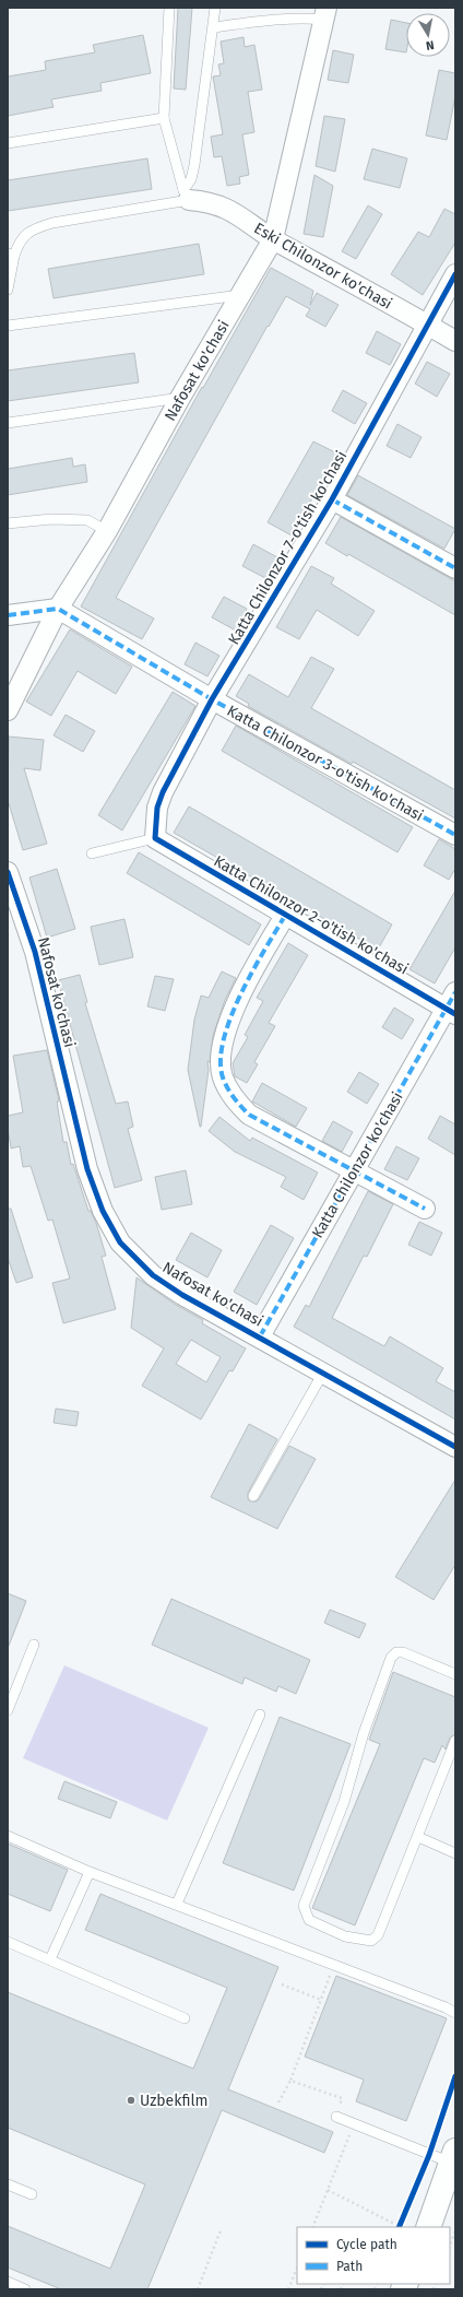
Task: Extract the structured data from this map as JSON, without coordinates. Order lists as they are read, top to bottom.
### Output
{
  "streets": {
    "street": [
      "Eski Chilonzor ko'chasi",
      "Nafosat ko'chasi",
      "Katta Chilonzor 7-o'tish ko'chasi",
      "Katta Chilonzor 3-o'tish ko'chasi",
      "Katta Chilonzor 2-o'tish ko'chasi",
      "Katta Chilonzor ko'chasi"
    ]
  },
  "crossings": [
    ["Eski Chilonzor ko'chasi", "Nafosat ko'chasi"],
    ["Eski Chilonzor ko'chasi", "Katta Chilonzor 7-o'tish ko'chasi"],
    ["Nafosat ko'chasi", "Katta Chilonzor 3-o'tish ko'chasi"],
    ["Nafosat ko'chasi", "Katta Chilonzor ko'chasi"],
    ["Katta Chilonzor 7-o'tish ko'chasi", "Katta Chilonzor 3-o'tish ko'chasi"],
    ["Katta Chilonzor 7-o'tish ko'chasi", "Katta Chilonzor 2-o'tish ko'chasi"],
    ["Katta Chilonzor 2-o'tish ko'chasi", "Katta Chilonzor ko'chasi"]
  ],
  "places": ["Uzbekfilm"],
  "legend": ["Cycle path", "Path"],
  "north": "bottom"
}
